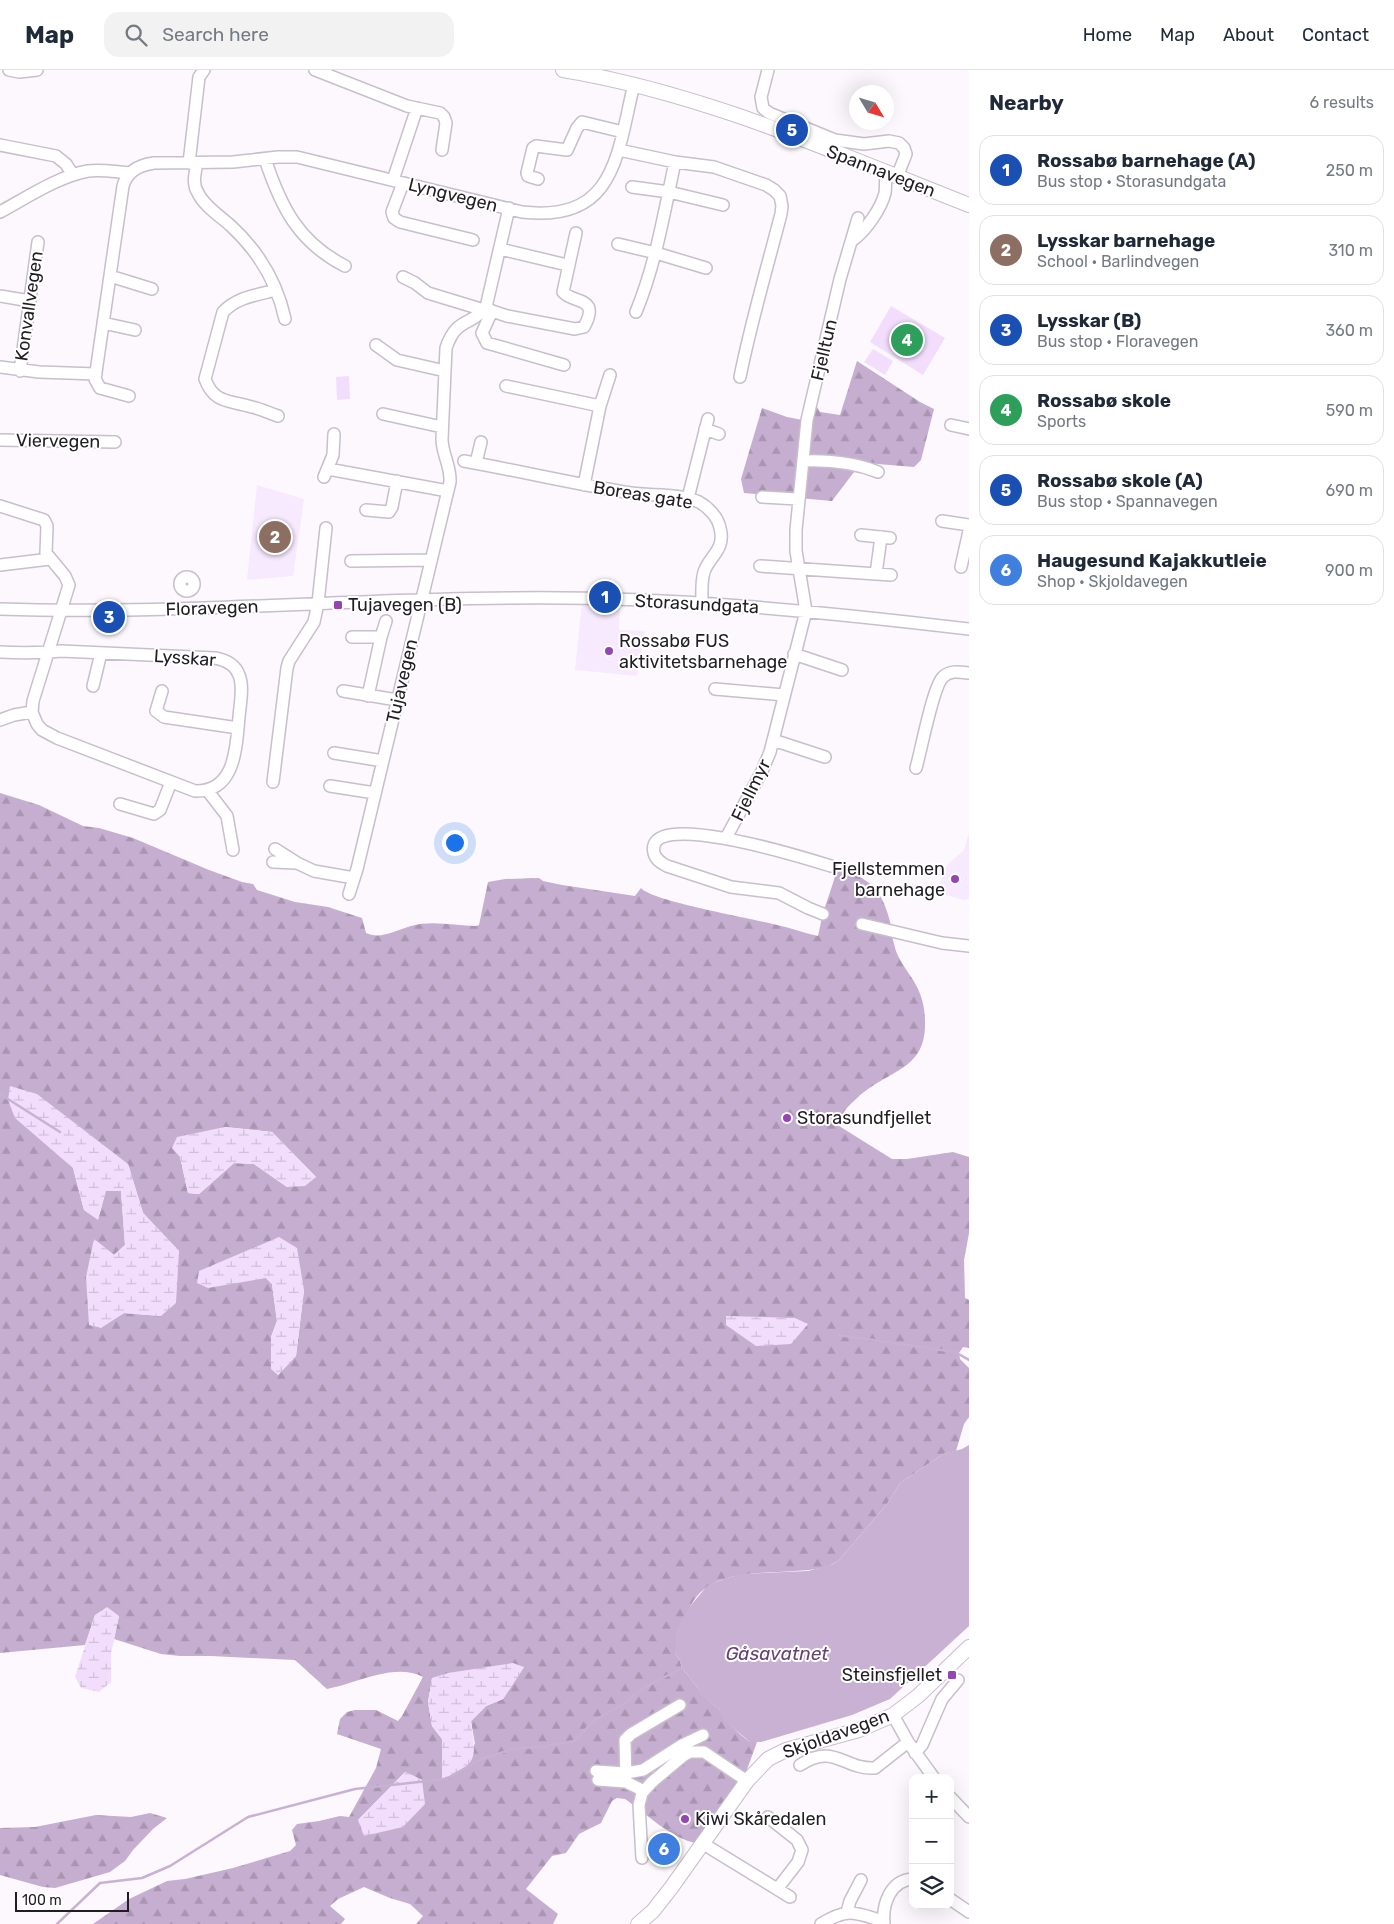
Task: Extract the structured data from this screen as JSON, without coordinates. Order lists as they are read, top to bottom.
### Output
{
  "streets": {
    "main road": ["Spannavegen", "Skjoldavegen"],
    "street": [
      "Lyngvegen",
      "Konvallvegen",
      "Fjelltun",
      "Viervegen",
      "Boreas gate",
      "Storasundgata",
      "Floravegen",
      "Lysskar",
      "Tujavegen",
      "Fjellmyr"
    ]
  },
  "crossings": [
    ["Spannavegen", "Lyngvegen"],
    ["Spannavegen", "Fjelltun"],
    ["Fjelltun", "Storasundgata"],
    ["Fjelltun", "Fjellmyr"],
    ["Boreas gate", "Storasundgata"],
    ["Storasundgata", "Floravegen"],
    ["Storasundgata", "Tujavegen"],
    ["Storasundgata", "Fjellmyr"],
    ["Floravegen", "Tujavegen"]
  ],
  "water": ["Gåsavatnet"],
  "places": {
    "transit": ["Tujavegen (B)", "Steinsfjellet"],
    "other": [
      "Rossabø FUS aktivitetsbarnehage",
      "Fjellstemmen barnehage",
      "Storasundfjellet",
      "Kiwi Skåredalen"
    ]
  },
  "scale_bar": "100 m",
  "north": "bottom right",
  "page": {
    "header": "Map",
    "search": "Search here",
    "nav": [
      "Home",
      "Map",
      "About",
      "Contact"
    ],
    "heading": ["Nearby", "6 results"],
    "pins": [
      "5",
      "4",
      "2",
      "1",
      "3",
      "6"
    ],
    "list": [
      {
        "mark": "1",
        "name": "Rossabø barnehage (A)",
        "note": "Bus stop · Storasundgata",
        "value": "250 m"
      },
      {
        "mark": "2",
        "name": "Lysskar barnehage",
        "note": "School · Barlindvegen",
        "value": "310 m"
      },
      {
        "mark": "3",
        "name": "Lysskar (B)",
        "note": "Bus stop · Floravegen",
        "value": "360 m"
      },
      {
        "mark": "4",
        "name": "Rossabø skole",
        "note": "Sports",
        "value": "590 m"
      },
      {
        "mark": "5",
        "name": "Rossabø skole (A)",
        "note": "Bus stop · Spannavegen",
        "value": "690 m"
      },
      {
        "mark": "6",
        "name": "Haugesund Kajakkutleie",
        "note": "Shop · Skjoldavegen",
        "value": "900 m"
      }
    ],
    "map_buttons": ["+", "−"],
    "scale": "100 m"
  }
}
